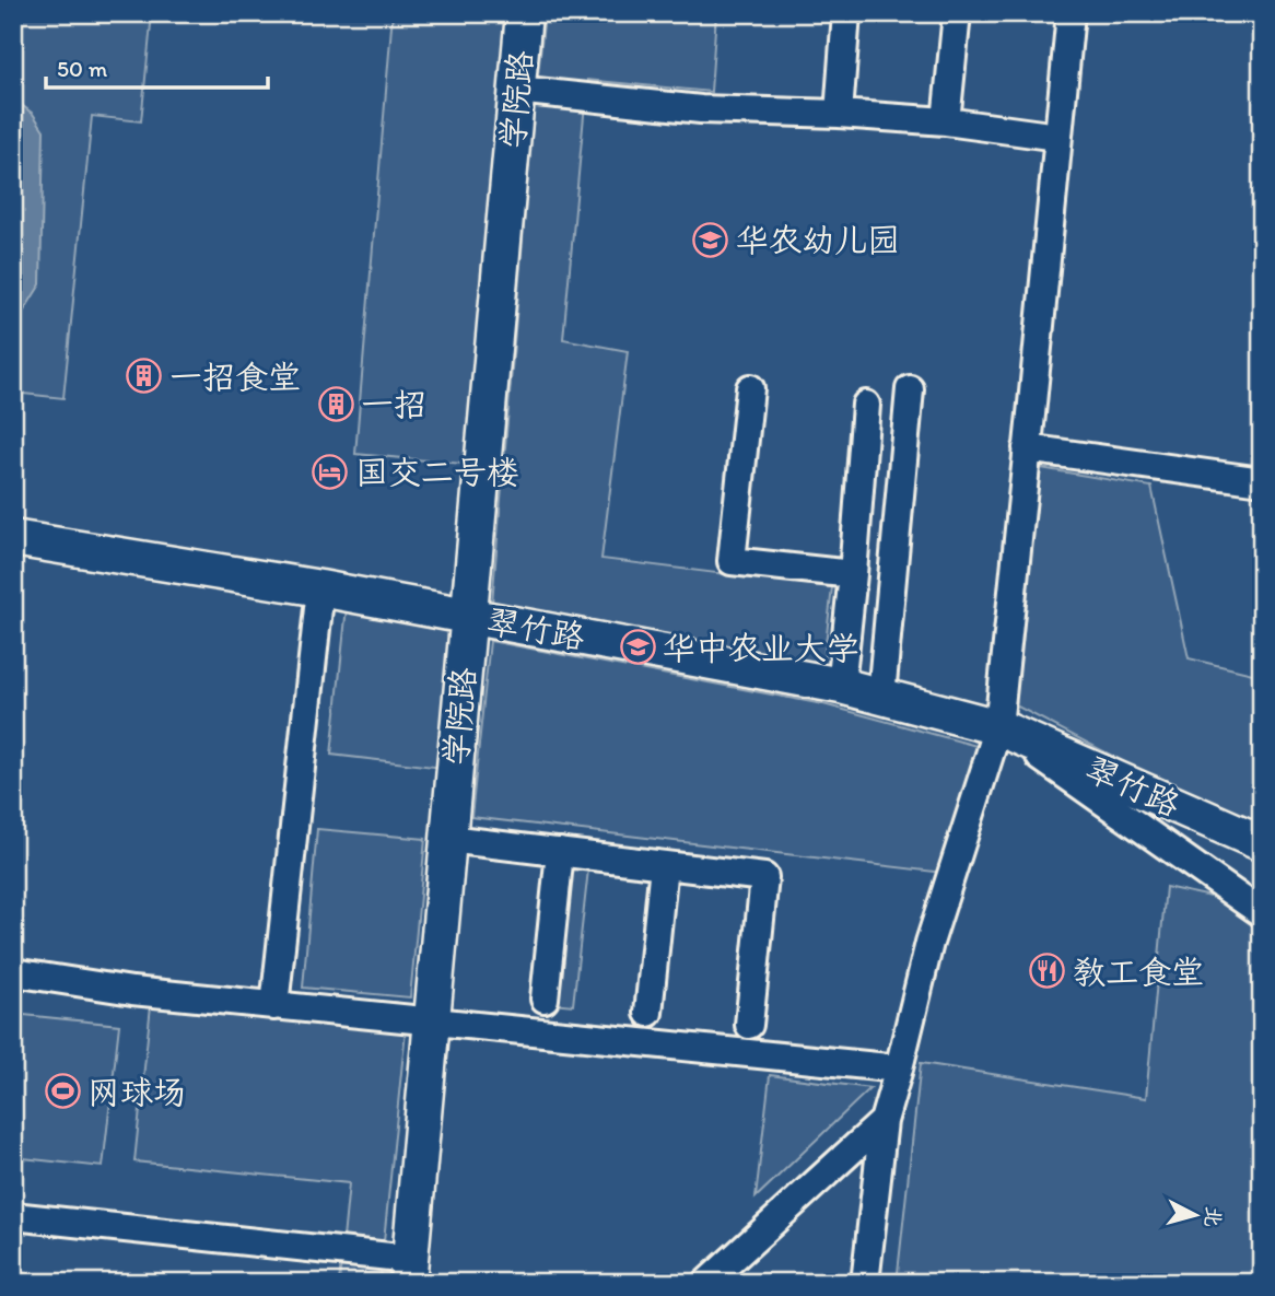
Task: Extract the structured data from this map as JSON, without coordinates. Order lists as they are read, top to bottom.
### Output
{
  "streets": {
    "street": ["学院路", "翠竹路"]
  },
  "crossings": [
    ["学院路", "翠竹路"]
  ],
  "places": {
    "school or university": ["华农幼儿园", "华中农业大学"],
    "building": ["一招食堂", "一招"],
    "hotel": ["国交二号楼"],
    "restaurant": ["教工食堂"],
    "sports": ["网球场"]
  },
  "scale_bar": "50 m",
  "north": "right"
}
